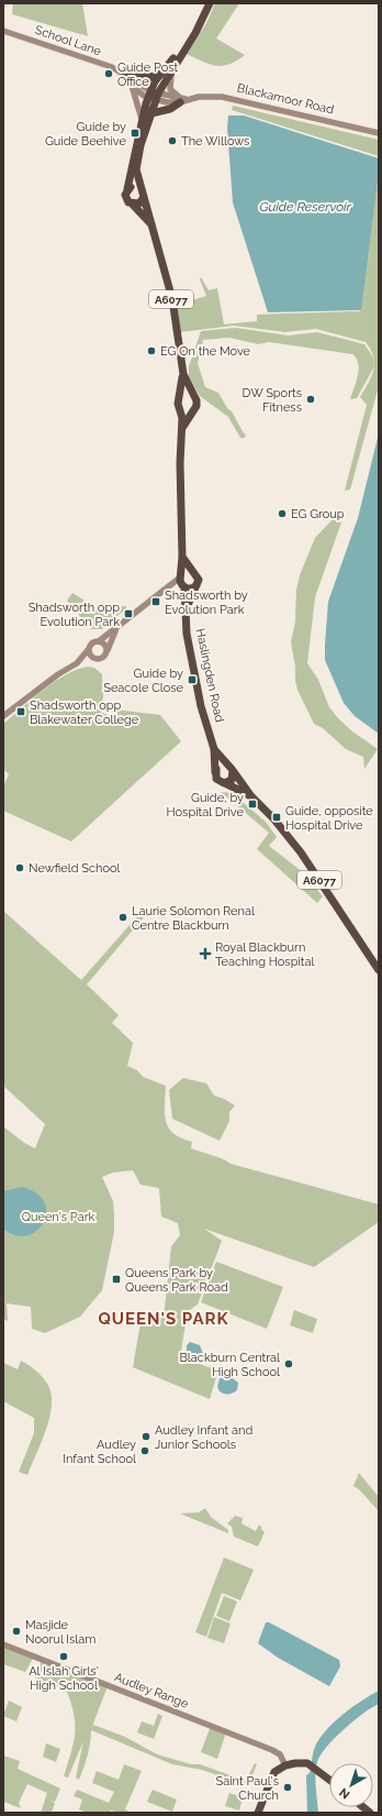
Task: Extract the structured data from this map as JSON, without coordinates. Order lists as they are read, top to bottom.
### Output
{
  "streets": {
    "highway": ["A6077", "Haslingden Road"],
    "main road": ["School Lane", "Blackamoor Road", "Audley Range"]
  },
  "crossings": [
    ["School Lane", "Blackamoor Road"],
    ["School Lane", "A6077"],
    ["Blackamoor Road", "A6077"],
    ["A6077", "Haslingden Road"]
  ],
  "districts": ["QUEEN'S PARK"],
  "water": ["Guide Reservoir"],
  "parks": ["Queen's Park"],
  "places": {
    "other": [
      "Guide Post Office",
      "The Willows",
      "EG On the Move",
      "DW Sports Fitness",
      "EG Group",
      "Newfield School",
      "Laurie Solomon Renal Centre Blackburn",
      "Blackburn Central High School",
      "Audley Infant and Junior Schools",
      "Audley Infant School",
      "Masjide Noorul Islam",
      "Al Islah Girls' High School",
      "Saint Paul's Church"
    ],
    "transit": [
      "Guide by Guide Beehive",
      "Shadsworth by Evolution Park",
      "Shadsworth opp Evolution Park",
      "Guide by Seacole Close",
      "Shadsworth opp Blakewater College",
      "Guide, by Hospital Drive",
      "Guide, opposite Hospital Drive",
      "Queens Park by Queens Park Road"
    ],
    "health": ["Royal Blackburn Teaching Hospital"]
  },
  "north": "bottom left"
}
